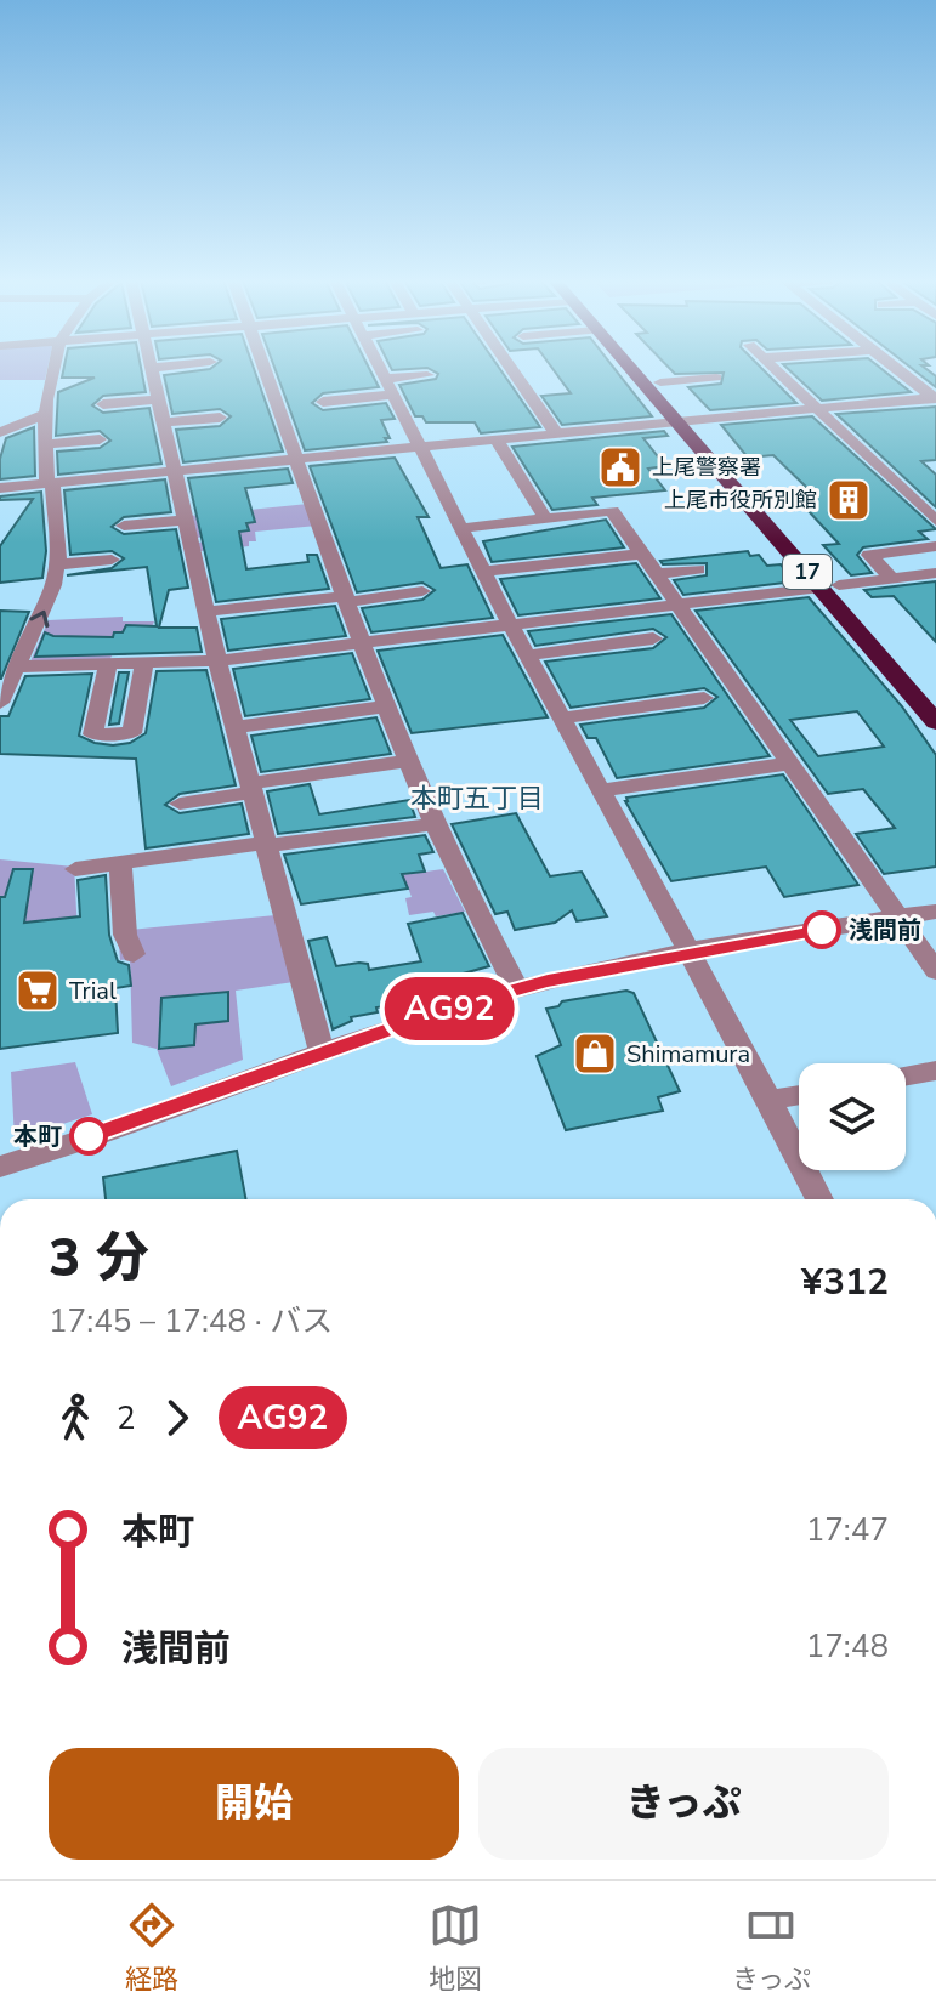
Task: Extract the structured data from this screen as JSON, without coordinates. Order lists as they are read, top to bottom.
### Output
{
  "streets": {
    "highway": ["17"]
  },
  "districts": ["本町五丁目"],
  "places": {
    "public building": ["上尾警察署"],
    "building": ["上尾市役所別館"],
    "other": ["浅間前", "本町"],
    "supermarket": ["Trial"],
    "shop": ["Shimamura"]
  },
  "lines": ["bus line AG92"],
  "page": {
    "on_map": "AG92",
    "heading": ["3 分", "17:45 – 17:48 · バス", "¥312"],
    "legs": ["2", "AG92"],
    "list": [
      {
        "name": "本町",
        "value": "17:47"
      },
      {
        "name": "浅間前",
        "value": "17:48"
      }
    ],
    "buttons": ["開始", "きっぷ"],
    "tabs": ["経路", "地図", "きっぷ"]
  }
}
